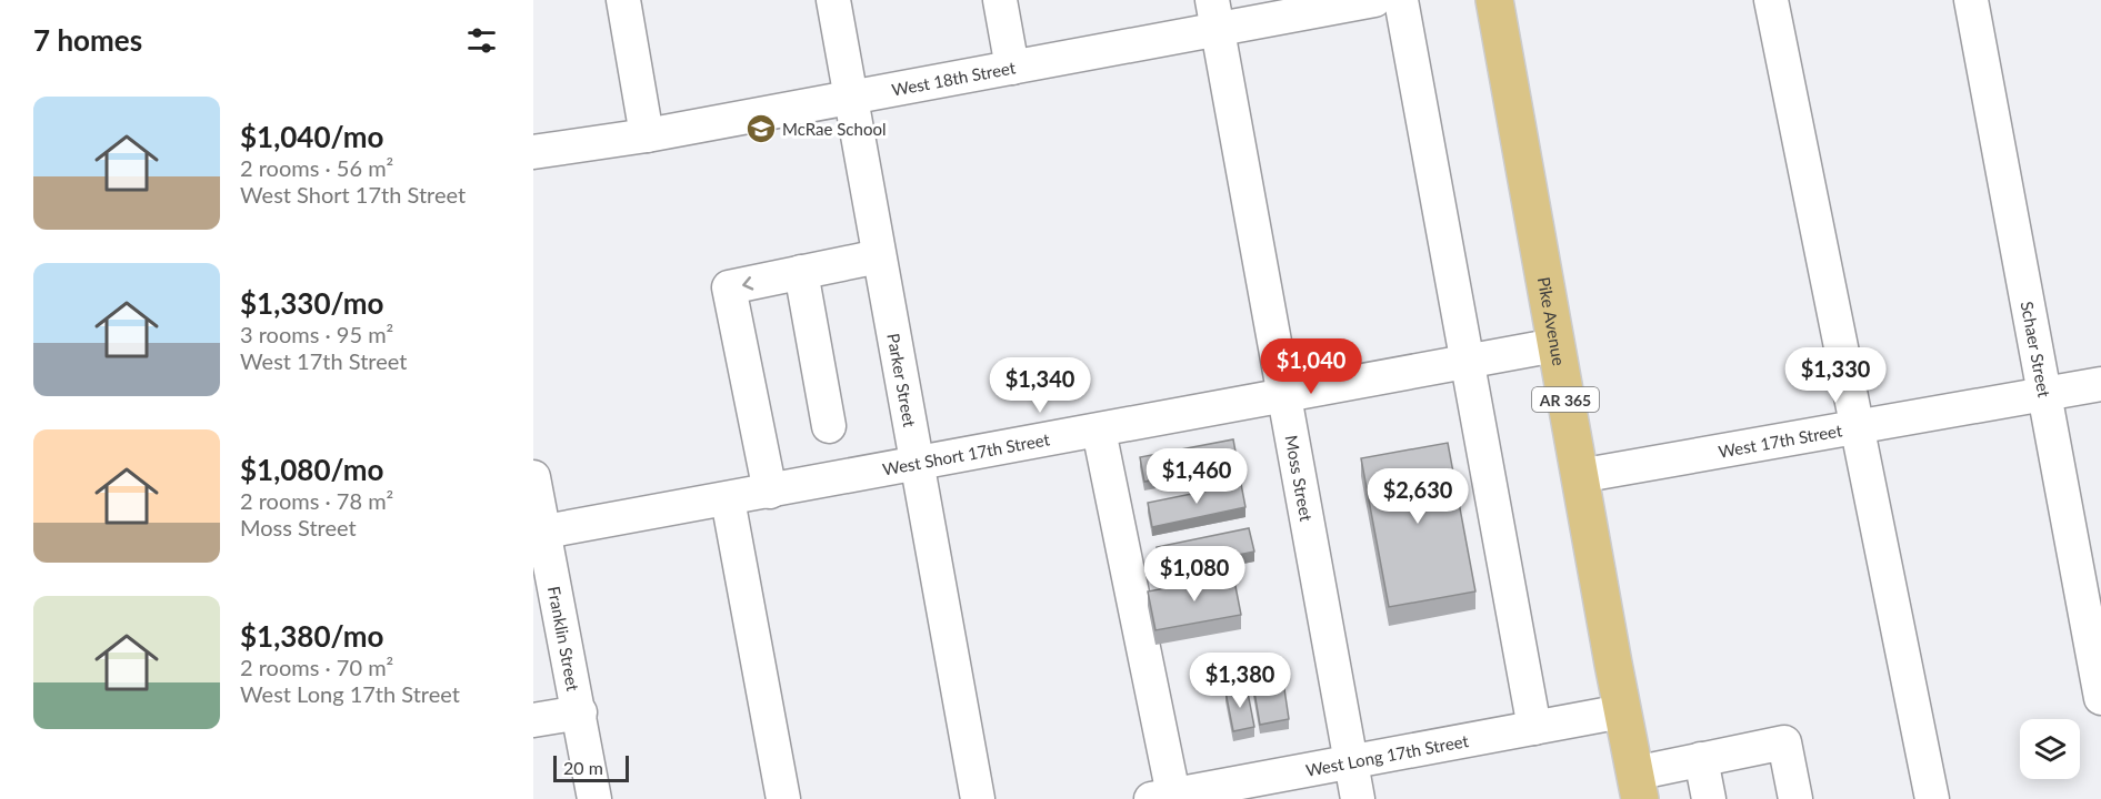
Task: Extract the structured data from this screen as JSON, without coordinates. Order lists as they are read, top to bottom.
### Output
{
  "streets": {
    "main road": ["Pike Avenue", "AR 365"],
    "street": [
      "West 18th Street",
      "Schaer Street",
      "Parker Street",
      "West 17th Street",
      "West Short 17th Street",
      "Moss Street",
      "Franklin Street",
      "West Long 17th Street"
    ]
  },
  "crossings": [
    ["West 18th Street", "Parker Street"],
    ["West 18th Street", "Moss Street"],
    ["Pike Avenue", "West 17th Street"],
    ["Pike Avenue", "West Short 17th Street"],
    ["Pike Avenue", "West Long 17th Street"],
    ["Schaer Street", "West 17th Street"],
    ["Parker Street", "West Short 17th Street"],
    ["West Short 17th Street", "Moss Street"],
    ["West Short 17th Street", "Franklin Street"],
    ["Moss Street", "West Long 17th Street"]
  ],
  "places": {
    "school or university": ["McRae School"]
  },
  "scale_bar": "20 m",
  "page": {
    "heading": "7 homes",
    "list": [
      {
        "name": "$1,040/mo",
        "note": "2 rooms · 56 m² · West Short 17th Street"
      },
      {
        "name": "$1,330/mo",
        "note": "3 rooms · 95 m² · West 17th Street"
      },
      {
        "name": "$1,080/mo",
        "note": "2 rooms · 78 m² · Moss Street"
      },
      {
        "name": "$1,380/mo",
        "note": "2 rooms · 70 m² · West Long 17th Street"
      }
    ],
    "price": [
      "$1,040",
      "$1,330",
      "$1,340",
      "$1,460",
      "$2,630",
      "$1,080",
      "$1,380"
    ],
    "scale": "20 m"
  }
}
